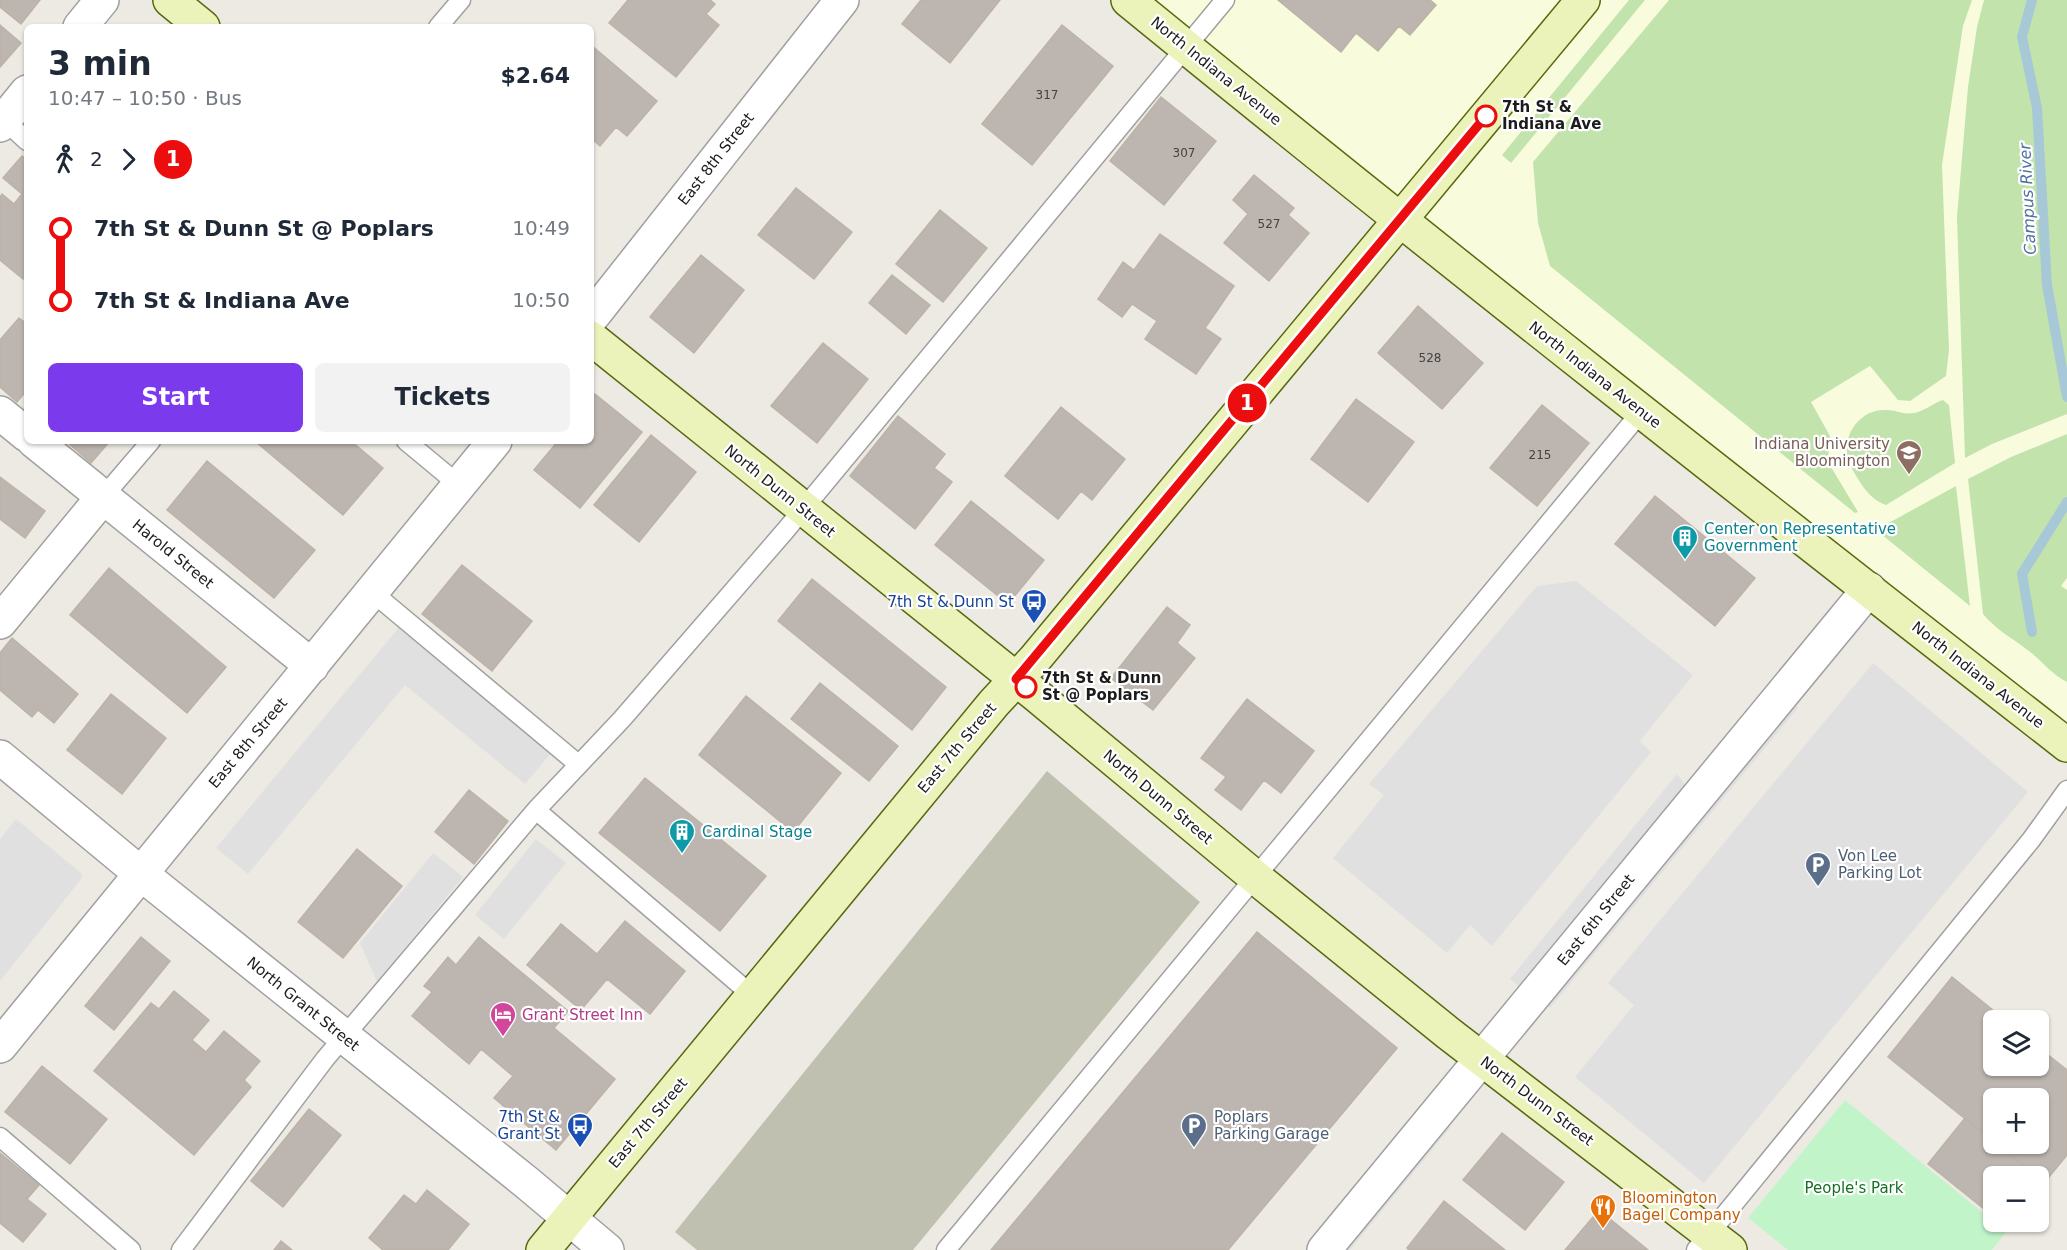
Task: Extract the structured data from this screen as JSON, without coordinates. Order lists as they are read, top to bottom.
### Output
{
  "streets": {
    "street": [
      "North Indiana Avenue",
      "East 8th Street",
      "North Dunn Street",
      "Harold Street",
      "East 7th Street",
      "East 6th Street",
      "North Grant Street"
    ]
  },
  "crossings": [
    ["North Indiana Avenue", "East 7th Street"],
    ["North Indiana Avenue", "East 6th Street"],
    ["East 8th Street", "Harold Street"],
    ["East 8th Street", "North Grant Street"],
    ["North Dunn Street", "East 7th Street"],
    ["North Dunn Street", "East 6th Street"],
    ["East 7th Street", "North Grant Street"]
  ],
  "water": ["Campus River"],
  "parks": ["People's Park"],
  "places": {
    "other": ["7th St & Indiana Ave", "7th St & Dunn St @ Poplars"],
    "school or university": ["Indiana University Bloomington"],
    "building": ["Center on Representative Government", "Cardinal Stage"],
    "bus stop": ["7th St & Dunn St", "7th St & Grant St"],
    "parking": ["Von Lee Parking Lot", "Poplars Parking Garage"],
    "hotel": ["Grant Street Inn"],
    "restaurant": ["Bloomington Bagel Company"]
  },
  "lines": ["bus line 1"],
  "house_numbers": [
    "317",
    "307",
    "527",
    "528",
    "215"
  ],
  "page": {
    "on_map": "1",
    "heading": ["3 min", "10:47 – 10:50 · Bus", "$2.64"],
    "legs": ["2", "1"],
    "list": [
      {
        "name": "7th St & Dunn St @ Poplars",
        "value": "10:49"
      },
      {
        "name": "7th St & Indiana Ave",
        "value": "10:50"
      }
    ],
    "buttons": ["Start", "Tickets"],
    "map_buttons": ["+", "−"]
  }
}
